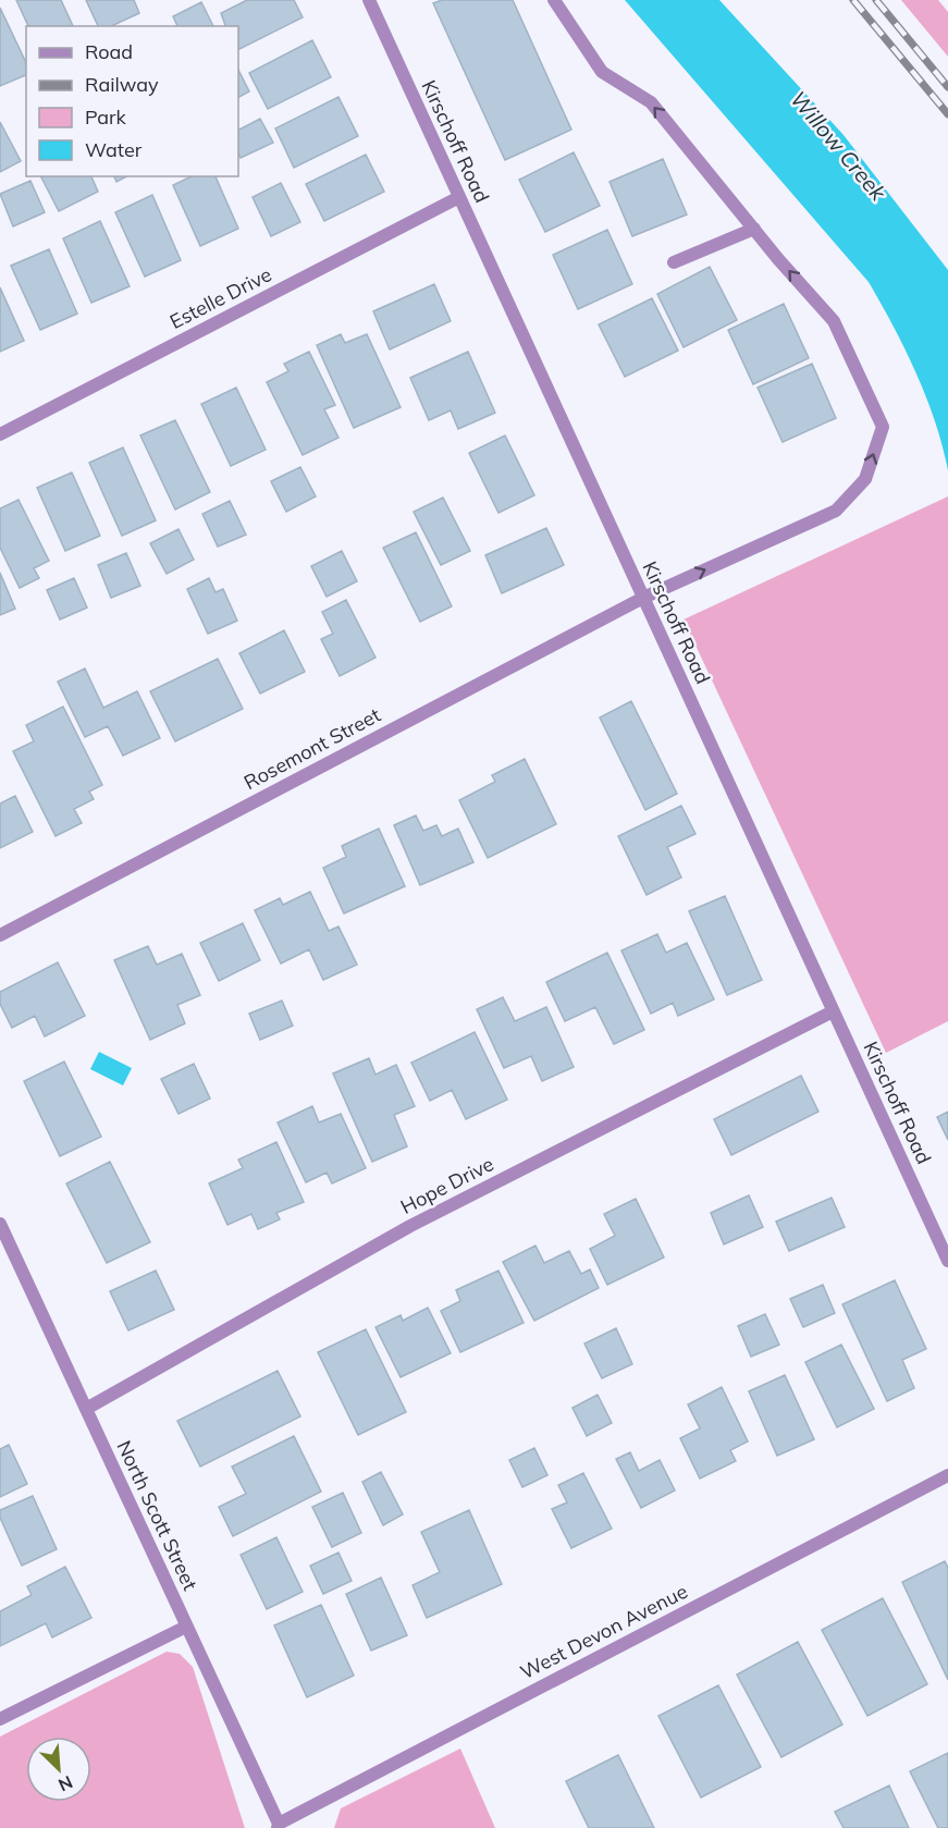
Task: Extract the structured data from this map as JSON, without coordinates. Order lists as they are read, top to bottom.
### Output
{
  "streets": {
    "street": [
      "Kirschoff Road",
      "Estelle Drive",
      "Rosemont Street",
      "Hope Drive",
      "North Scott Street",
      "West Devon Avenue"
    ]
  },
  "crossings": [
    ["Kirschoff Road", "Estelle Drive"],
    ["Kirschoff Road", "Rosemont Street"],
    ["Kirschoff Road", "Hope Drive"],
    ["Hope Drive", "North Scott Street"],
    ["North Scott Street", "West Devon Avenue"]
  ],
  "water": ["Willow Creek"],
  "legend": [
    "Road",
    "Railway",
    "Park",
    "Water"
  ],
  "north": "bottom right"
}
